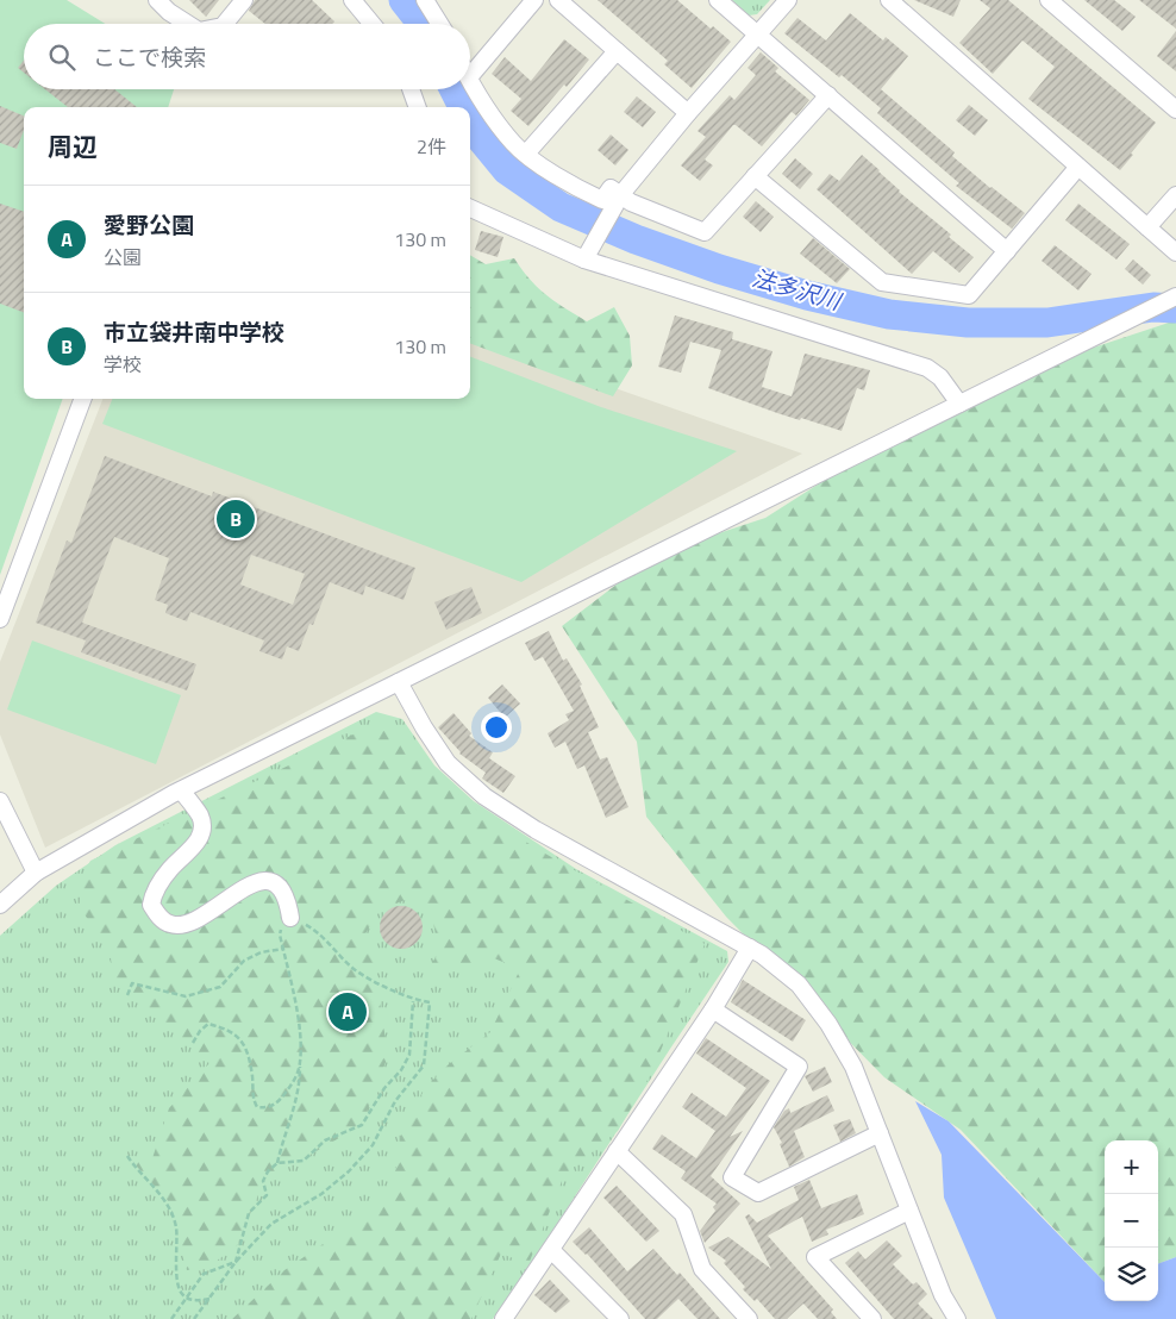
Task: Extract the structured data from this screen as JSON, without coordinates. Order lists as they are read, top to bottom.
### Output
{
  "water": ["法多沢川"],
  "page": {
    "search": "ここで検索",
    "heading": ["周辺", "2件"],
    "list": [
      {
        "mark": "A",
        "name": "愛野公園",
        "note": "公園",
        "value": "130 m"
      },
      {
        "mark": "B",
        "name": "市立袋井南中学校",
        "note": "学校",
        "value": "130 m"
      }
    ],
    "pins": ["B", "A"],
    "map_buttons": ["+", "−"]
  }
}
